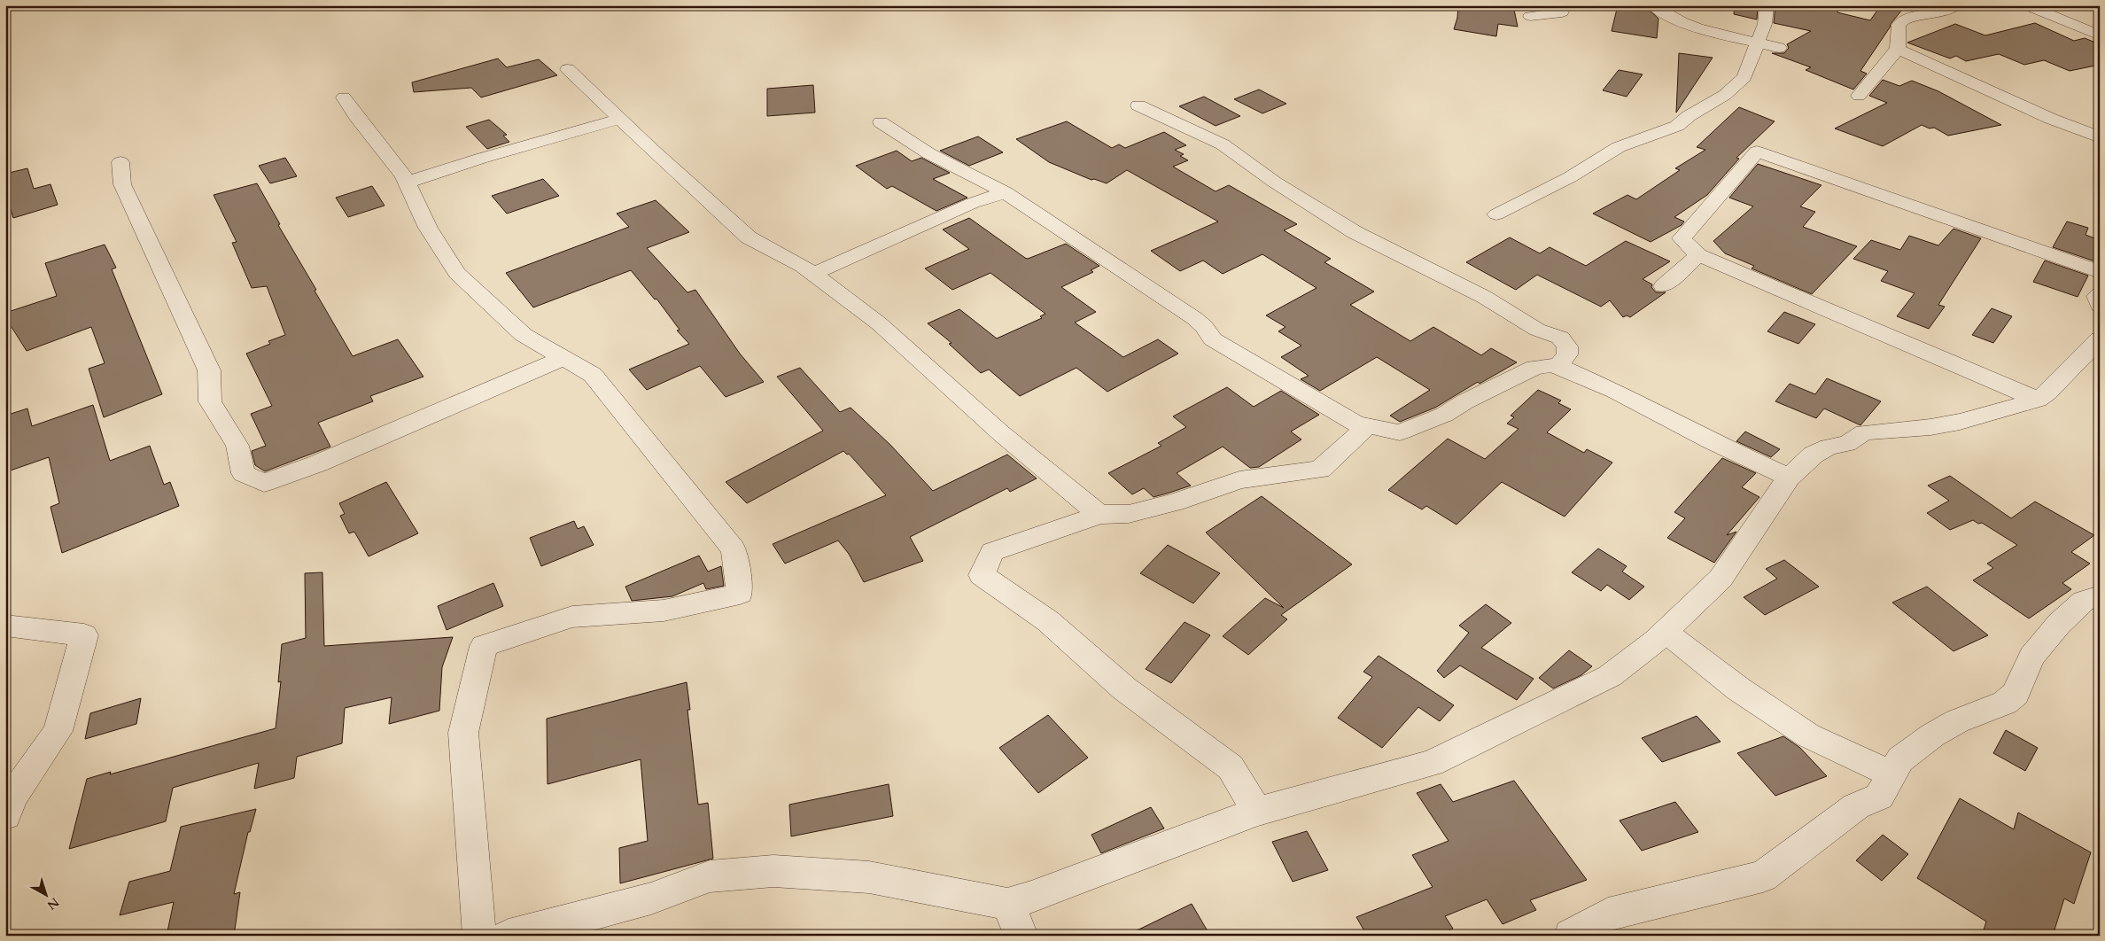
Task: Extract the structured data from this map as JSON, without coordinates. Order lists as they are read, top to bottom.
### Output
{
  "north": "bottom right"
}
